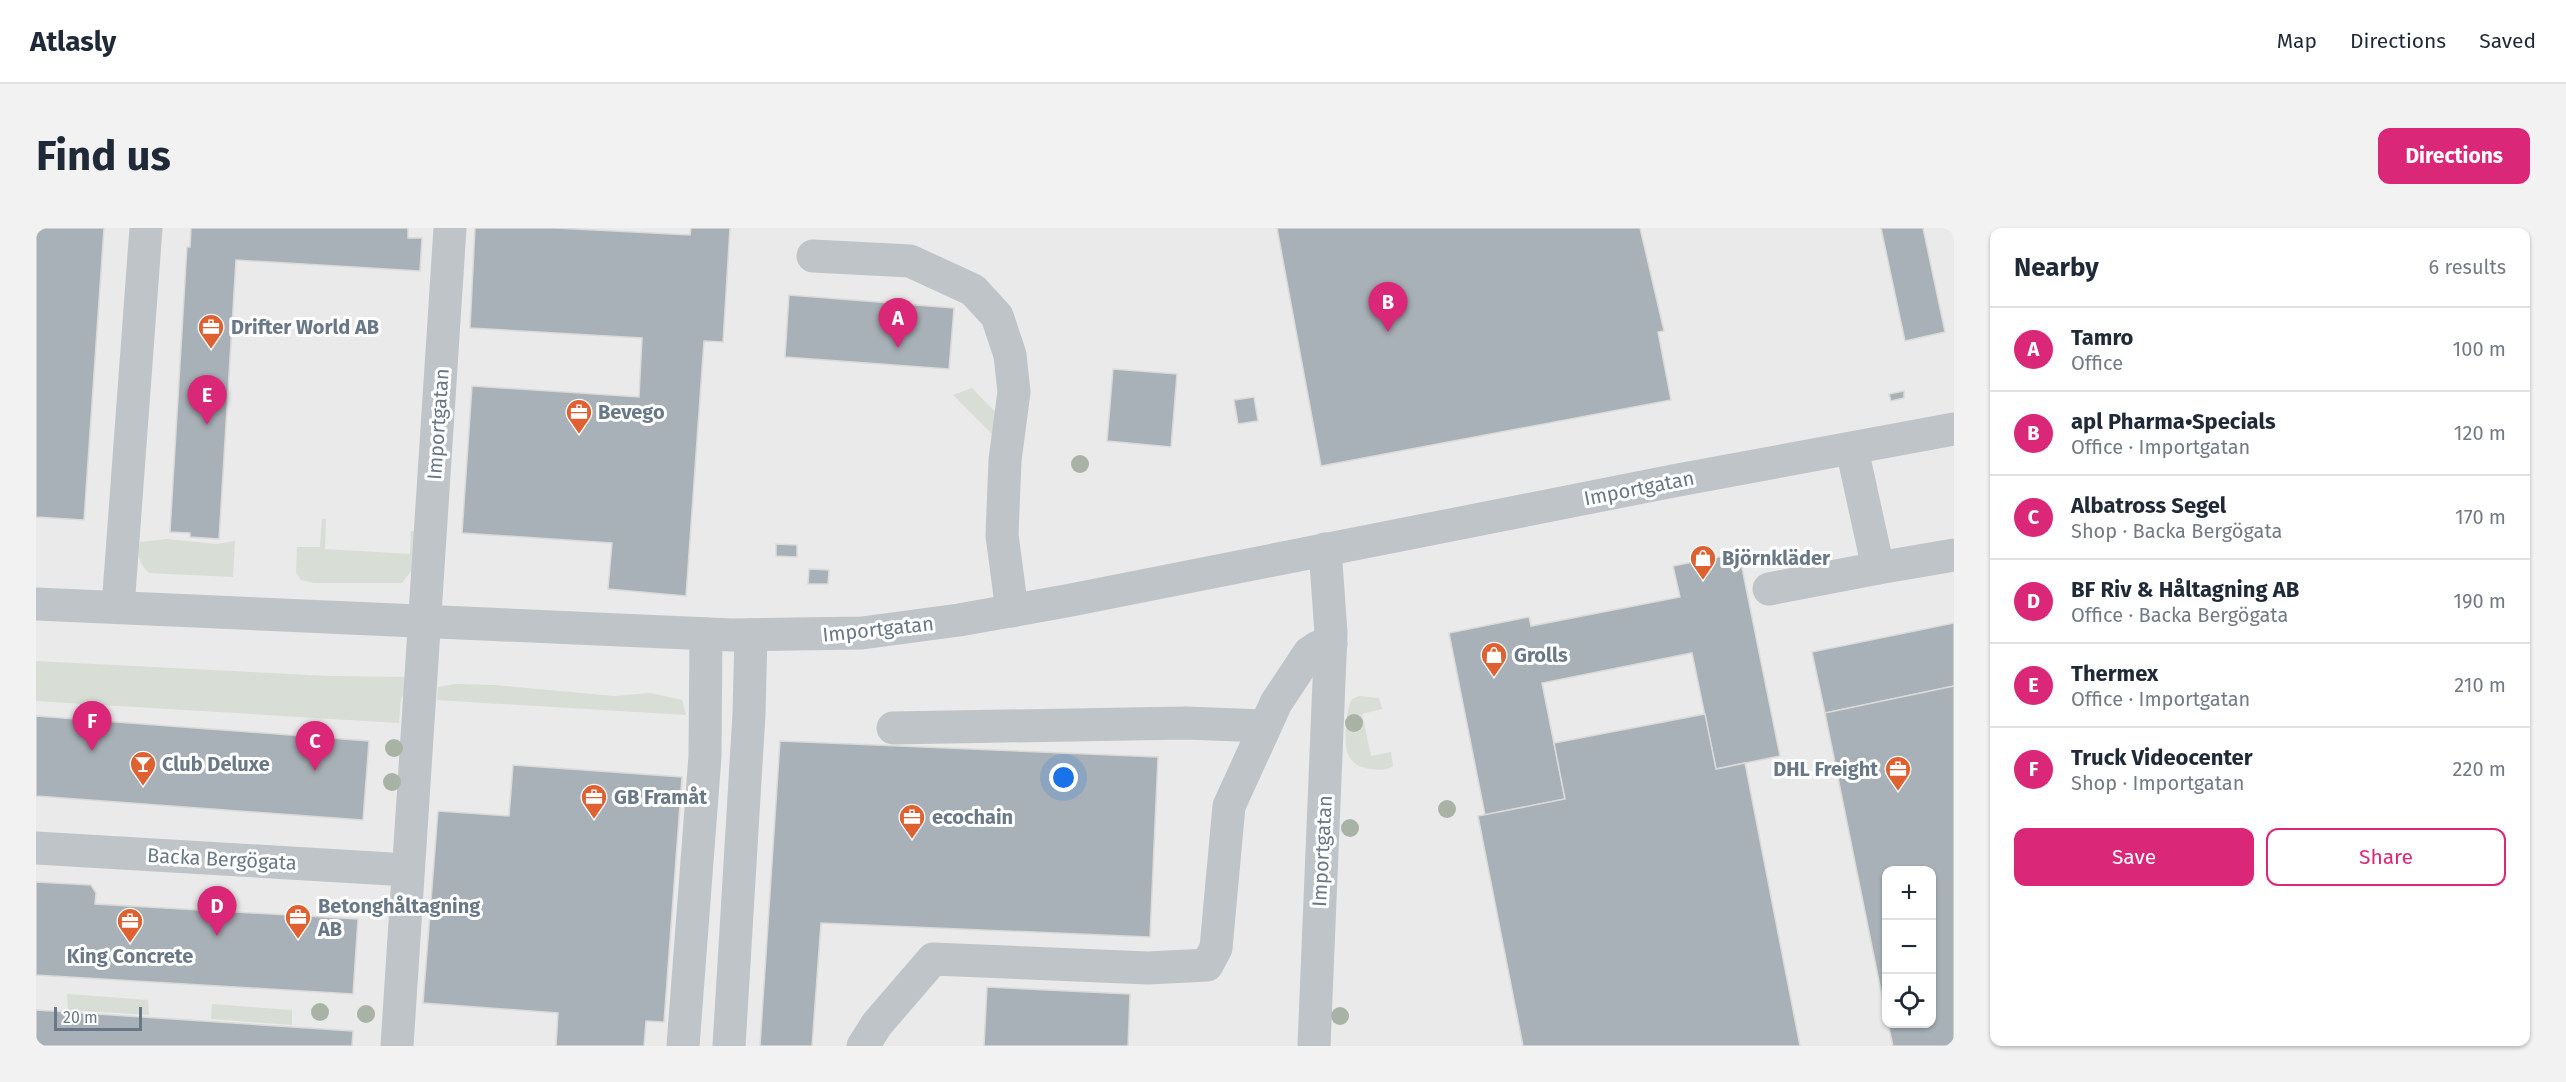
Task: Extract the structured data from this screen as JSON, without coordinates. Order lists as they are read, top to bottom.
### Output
{
  "streets": {
    "street": ["Importgatan", "Backa Bergögata"]
  },
  "places": {
    "office": [
      "Drifter World AB",
      "Bevego",
      "DHL Freight",
      "GB Framåt",
      "ecochain",
      "Betonghåltagning AB",
      "King Concrete"
    ],
    "shop": ["Björnkläder", "Grolls"],
    "bar": ["Club Deluxe"]
  },
  "scale_bar": "20 m",
  "page": {
    "header": "Atlasly",
    "nav": ["Map", "Directions", "Saved"],
    "buttons": [
      "Directions",
      ["Save", "Share"]
    ],
    "title": "Find us",
    "heading": ["Nearby", "6 results"],
    "pins": [
      "B",
      "A",
      "E",
      "F",
      "C",
      "D"
    ],
    "list": [
      {
        "mark": "A",
        "name": "Tamro",
        "note": "Office",
        "value": "100 m"
      },
      {
        "mark": "B",
        "name": "apl Pharma•Specials",
        "note": "Office · Importgatan",
        "value": "120 m"
      },
      {
        "mark": "C",
        "name": "Albatross Segel",
        "note": "Shop · Backa Bergögata",
        "value": "170 m"
      },
      {
        "mark": "D",
        "name": "BF Riv & Håltagning AB",
        "note": "Office · Backa Bergögata",
        "value": "190 m"
      },
      {
        "mark": "E",
        "name": "Thermex",
        "note": "Office · Importgatan",
        "value": "210 m"
      },
      {
        "mark": "F",
        "name": "Truck Videocenter",
        "note": "Shop · Importgatan",
        "value": "220 m"
      }
    ],
    "map_buttons": ["+", "−"],
    "scale": "20 m"
  }
}
